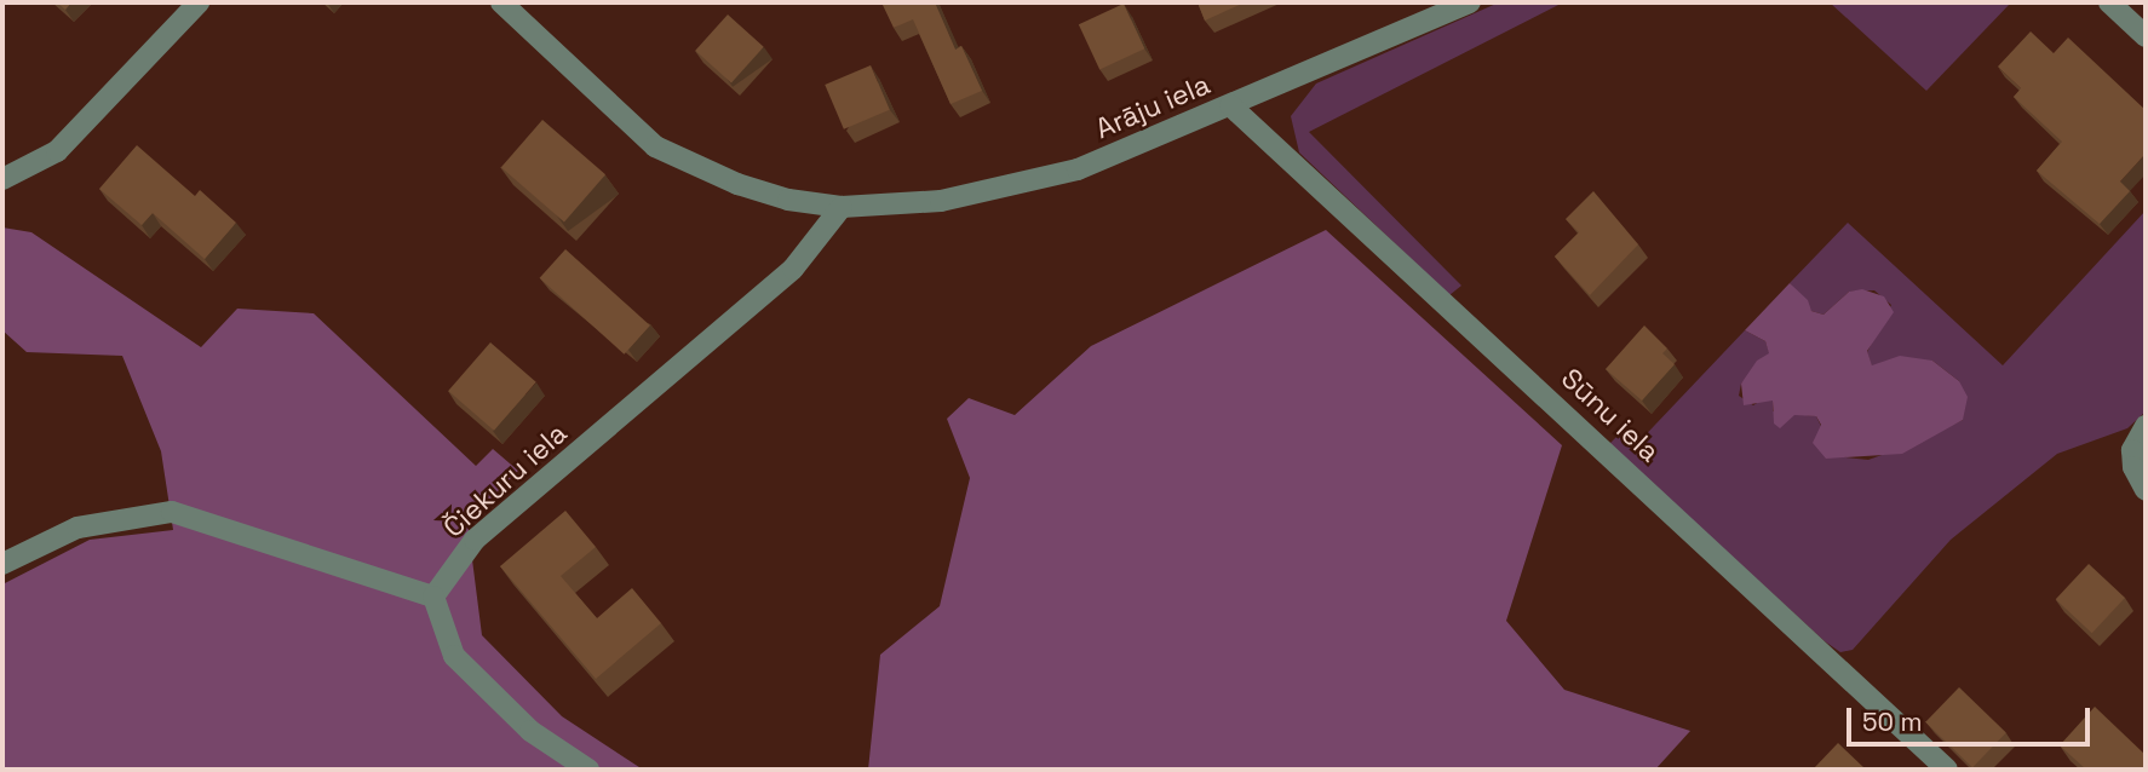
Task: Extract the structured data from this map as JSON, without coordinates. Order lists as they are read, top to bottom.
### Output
{
  "streets": {
    "street": ["Arāju iela", "Sūnu iela", "Čiekuru iela"]
  },
  "crossings": [
    ["Arāju iela", "Sūnu iela"],
    ["Arāju iela", "Čiekuru iela"]
  ],
  "scale_bar": "50 m"
}
